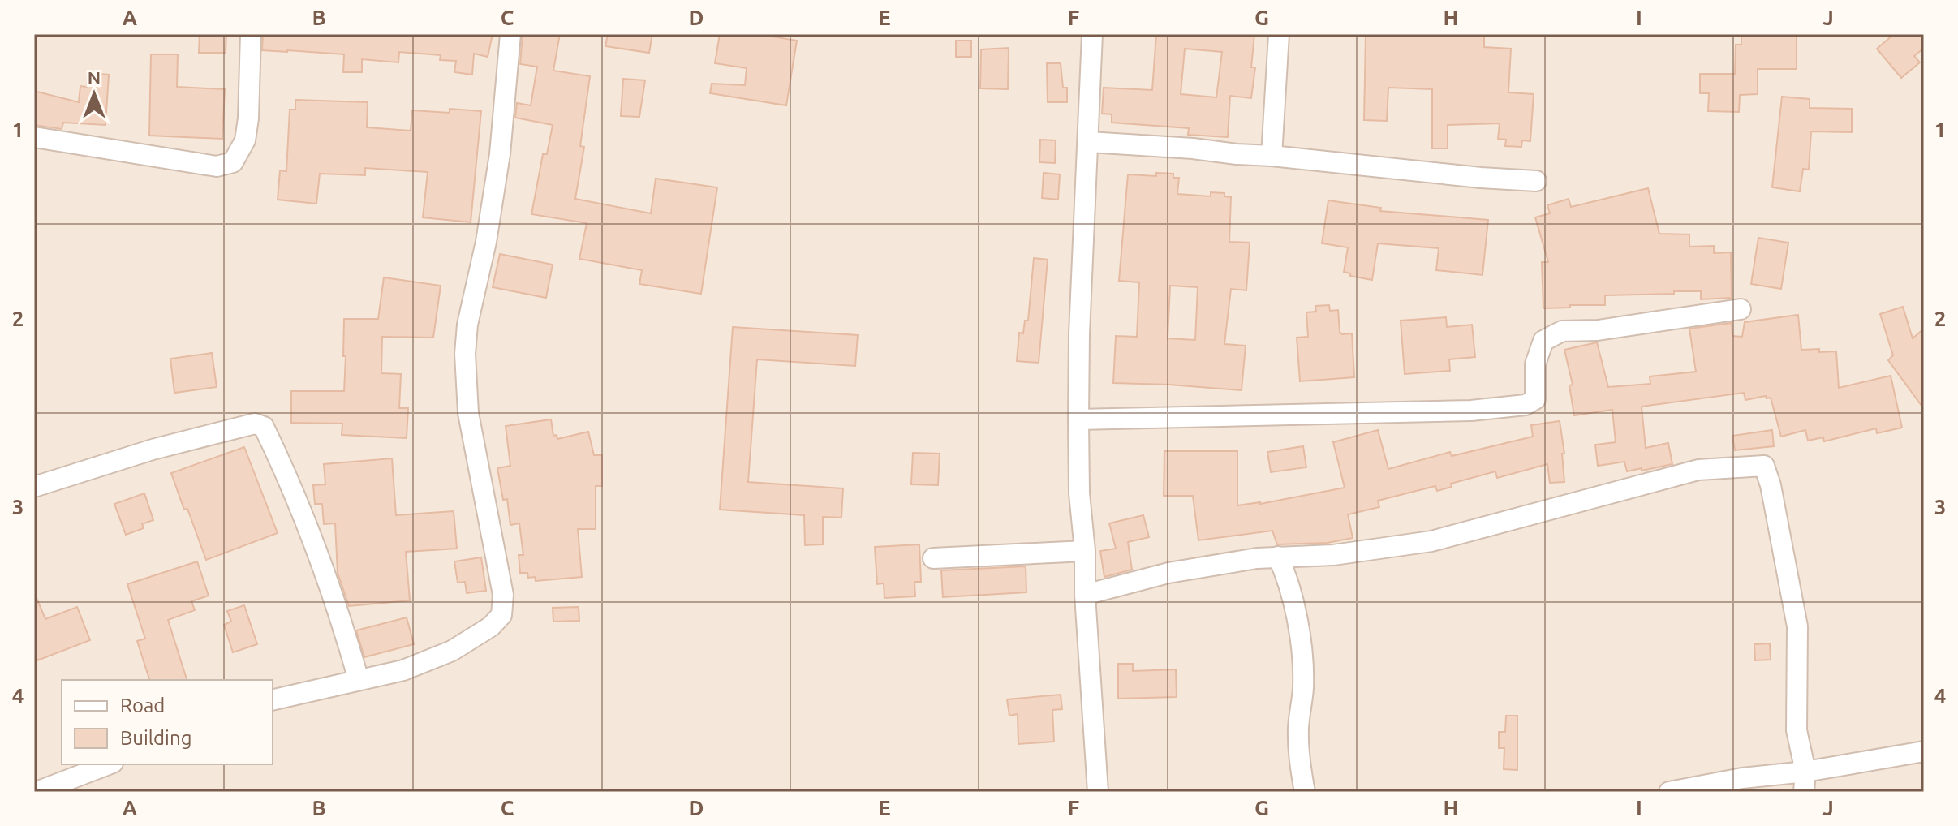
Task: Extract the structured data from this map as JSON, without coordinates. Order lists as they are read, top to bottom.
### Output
{
  "legend": ["Road", "Building"],
  "north": "top",
  "grid": {
    "columns": [
      "A",
      "B",
      "C",
      "D",
      "E",
      "F",
      "G",
      "H",
      "I",
      "J"
    ],
    "rows": [
      "1",
      "2",
      "3",
      "4"
    ]
  }
}
